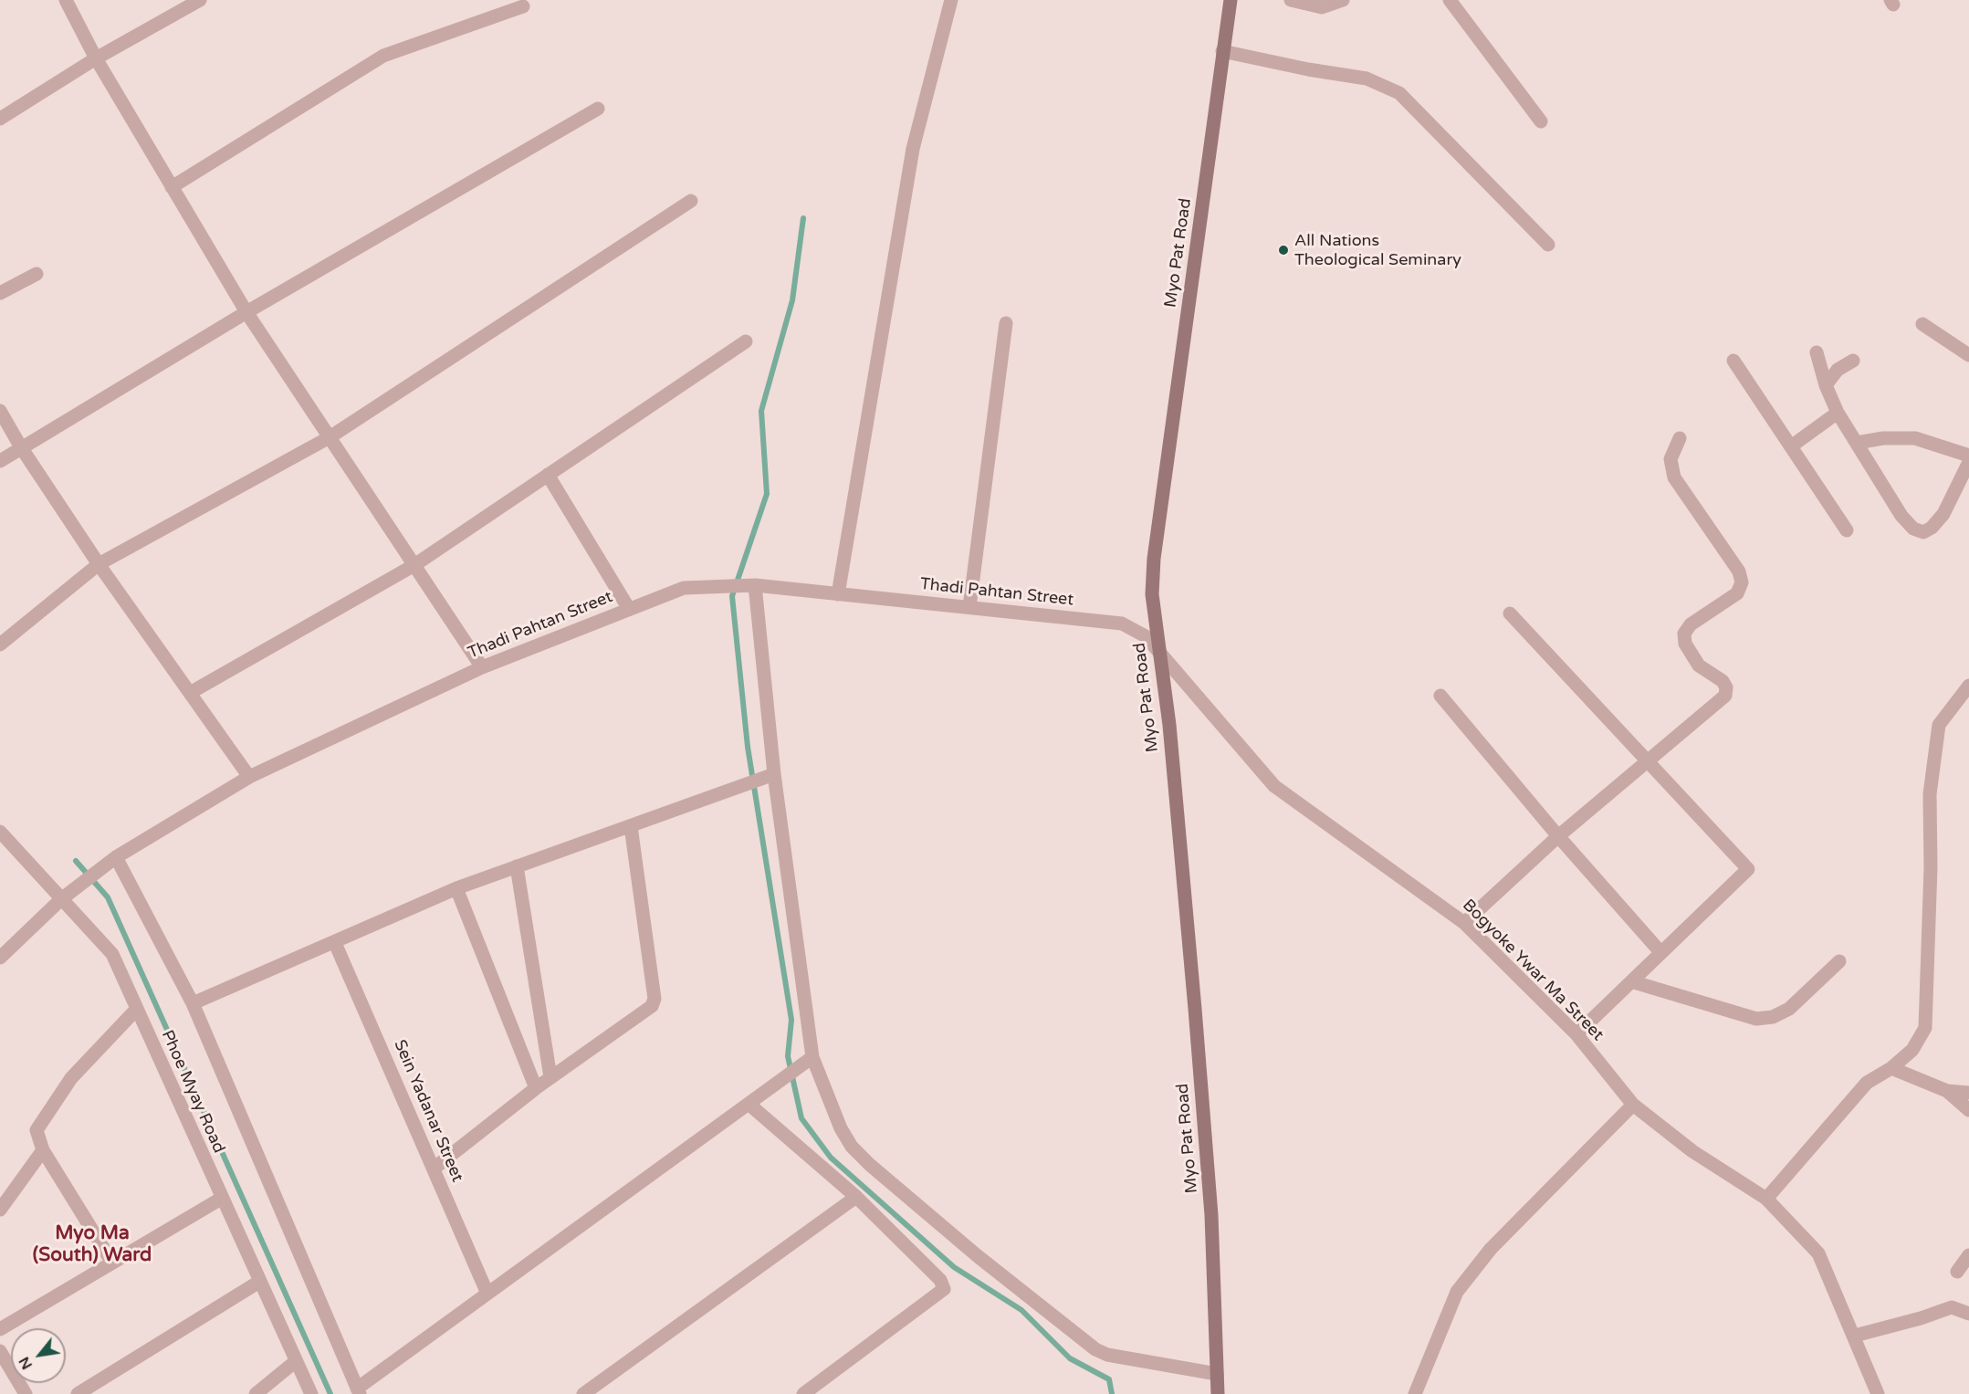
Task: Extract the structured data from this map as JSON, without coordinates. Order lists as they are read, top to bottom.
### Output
{
  "streets": {
    "main road": ["Myo Pat Road"],
    "street": [
      "Thadi Pahtan Street",
      "Bogyoke Ywar Ma Street",
      "Phoe Myay Road",
      "Sein Yadanar Street"
    ]
  },
  "crossings": [
    ["Myo Pat Road", "Thadi Pahtan Street"],
    ["Myo Pat Road", "Bogyoke Ywar Ma Street"],
    ["Thadi Pahtan Street", "Bogyoke Ywar Ma Street"],
    ["Thadi Pahtan Street", "Phoe Myay Road"]
  ],
  "districts": ["Myo Ma (South) Ward"],
  "places": ["All Nations Theological Seminary"],
  "north": "bottom left"
}
